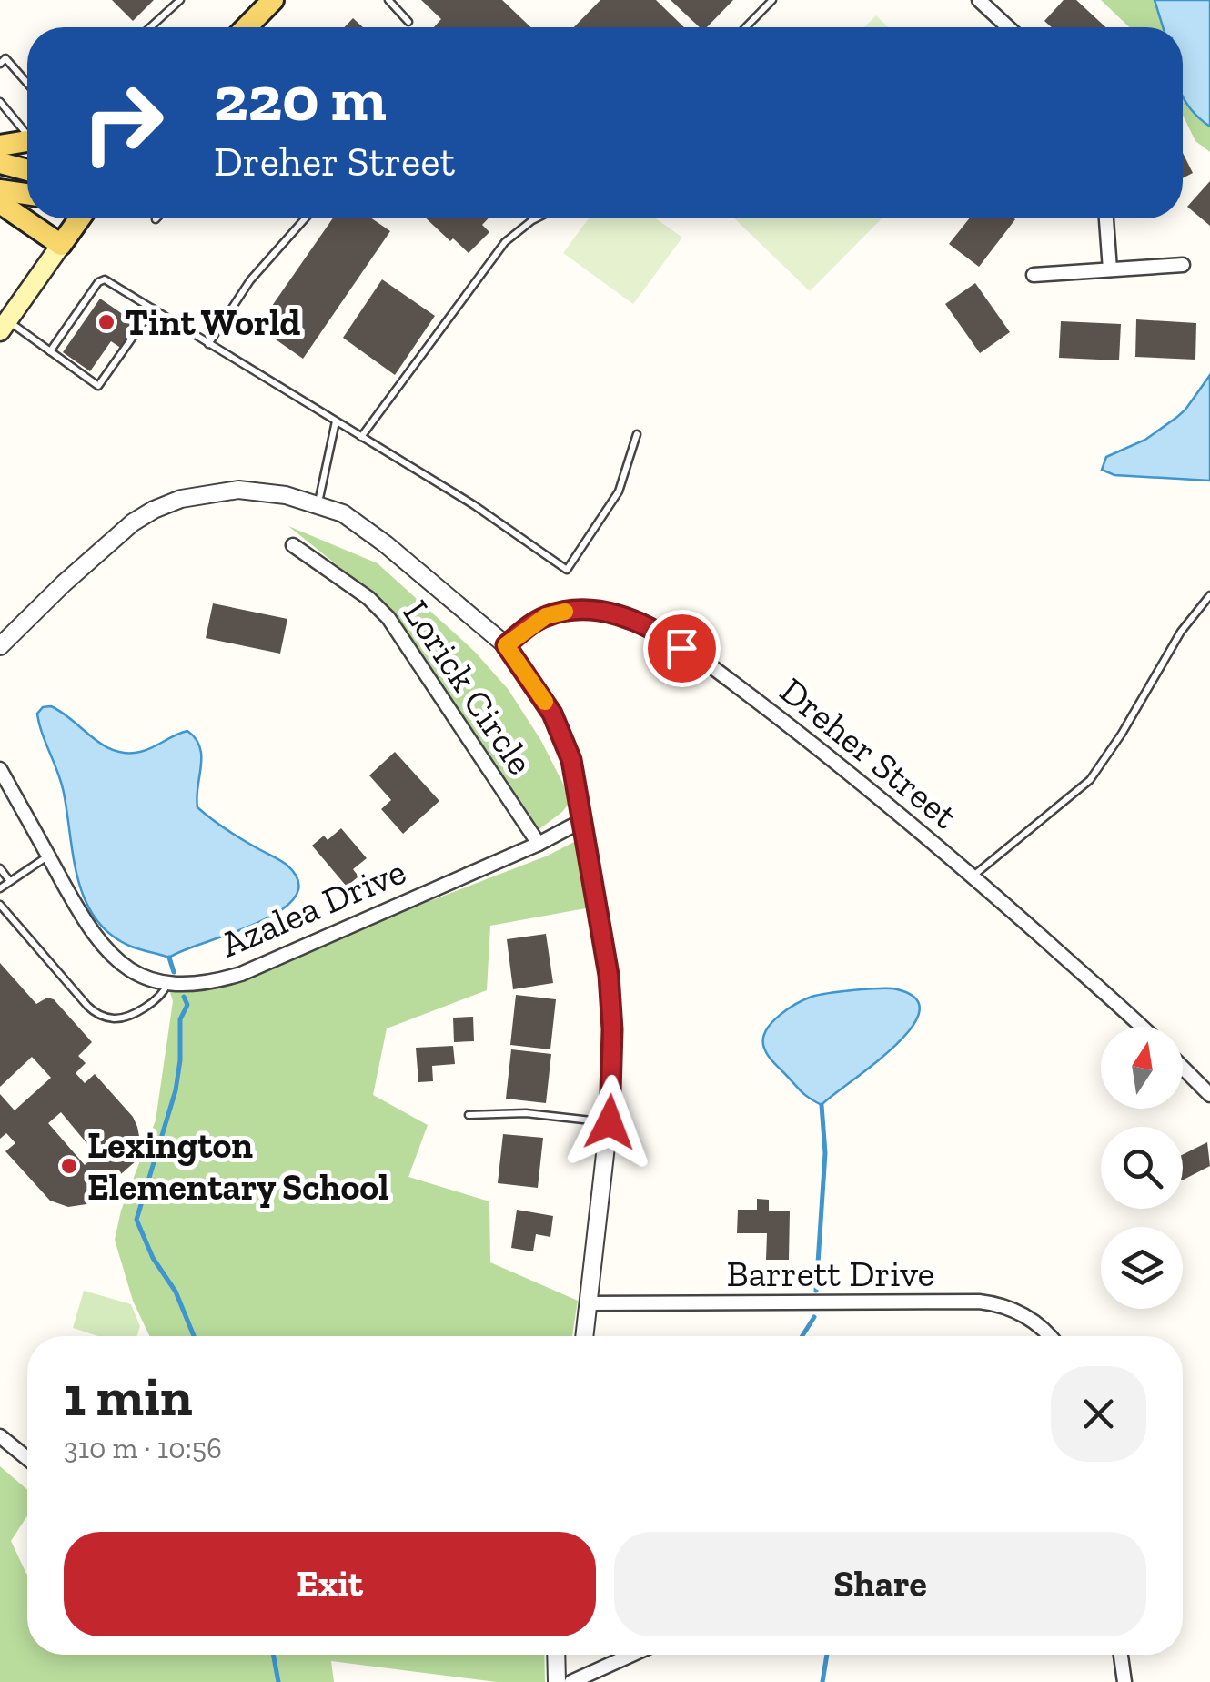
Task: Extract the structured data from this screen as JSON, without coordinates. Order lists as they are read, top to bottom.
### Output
{
  "streets": {
    "street": [
      "Lorick Circle",
      "Dreher Street",
      "Azalea Drive",
      "Barrett Drive"
    ]
  },
  "crossings": [
    ["Lorick Circle", "Azalea Drive"]
  ],
  "places": ["Tint World", "Lexington Elementary School"],
  "north": "top",
  "page": {
    "turn": ["220 m", "Dreher Street"],
    "heading": ["1 min", "310 m · 10:56"],
    "buttons": ["Exit", "Share"]
  }
}
